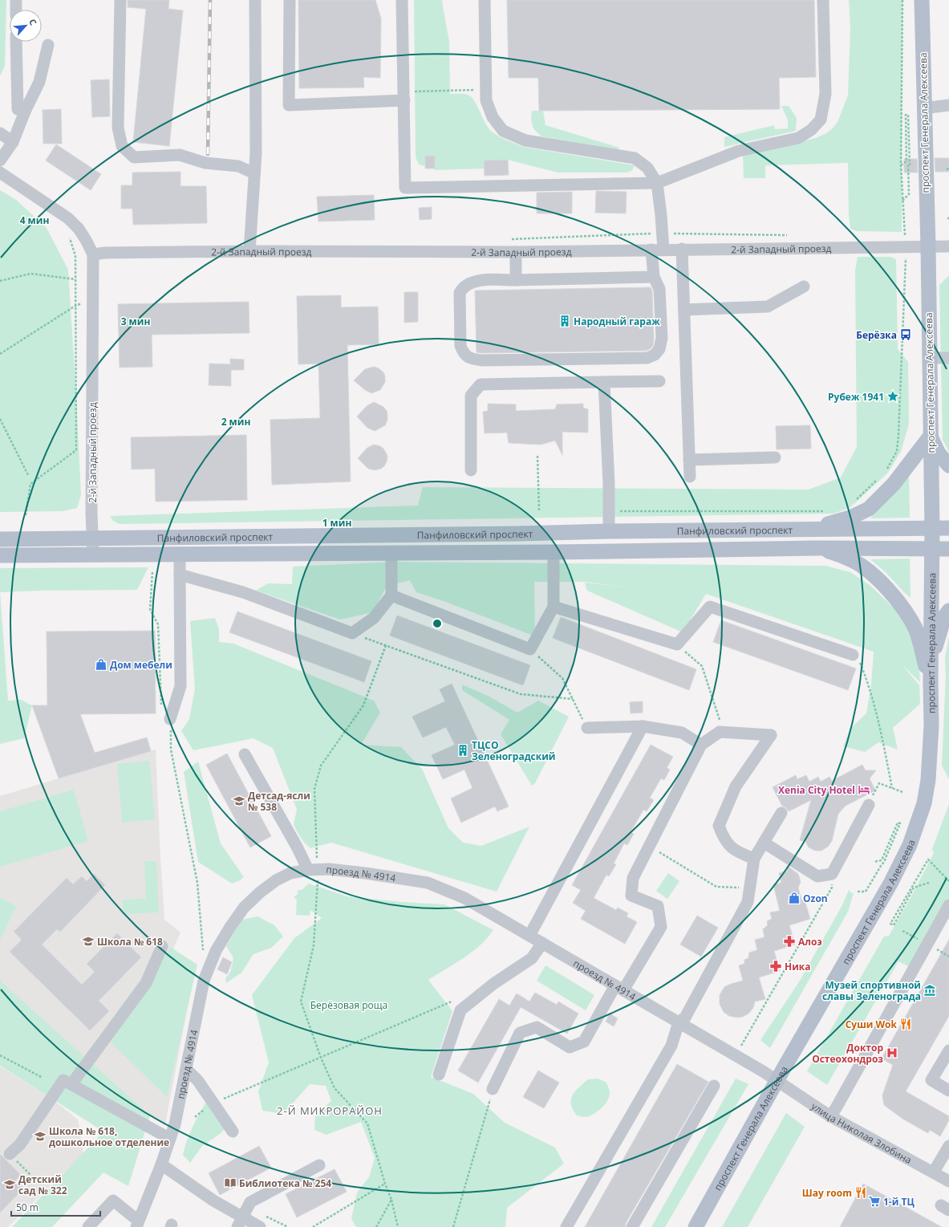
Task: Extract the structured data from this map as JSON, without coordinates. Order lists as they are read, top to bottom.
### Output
{
  "streets": {
    "main road": ["проспект Генерала Алексеева", "Панфиловский проспект"],
    "street": ["2-й Западный проезд", "проезд № 4914", "улица Николая Злобина"]
  },
  "crossings": [
    ["проспект Генерала Алексеева", "2-й Западный проезд"],
    ["проспект Генерала Алексеева", "Панфиловский проспект"],
    ["проспект Генерала Алексеева", "проезд № 4914"],
    ["проспект Генерала Алексеева", "улица Николая Злобина"],
    ["2-й Западный проезд", "Панфиловский проспект"],
    ["проезд № 4914", "улица Николая Злобина"]
  ],
  "districts": ["2-Й МИКРОРАЙОН"],
  "parks": ["Берёзовая роща"],
  "places": {
    "building": ["Народный гараж", "ТЦСО Зеленоградский"],
    "bus stop": ["Берёзка"],
    "place": ["Рубеж 1941"],
    "shop": ["Дом мебели", "Ozon"],
    "hotel": ["Xenia City Hotel"],
    "school or university": [
      "Детсад-ясли № 538",
      "Школа № 618",
      "Школа № 618, дошкольное отделение",
      "Детский сад № 322"
    ],
    "pharmacy": ["Алоэ", "Ника"],
    "museum": ["Музей спортивной славы Зеленограда"],
    "restaurant": ["Суши Wok", "Шау room"],
    "hospital": ["Доктор Остеохондроз"],
    "library": ["Библиотека № 254"],
    "supermarket": ["1-й ТЦ"]
  },
  "scale_bar": "50 m",
  "north": "top right",
  "rings": [
    "4 мин",
    "3 мин",
    "2 мин",
    "1 мин"
  ]
}
